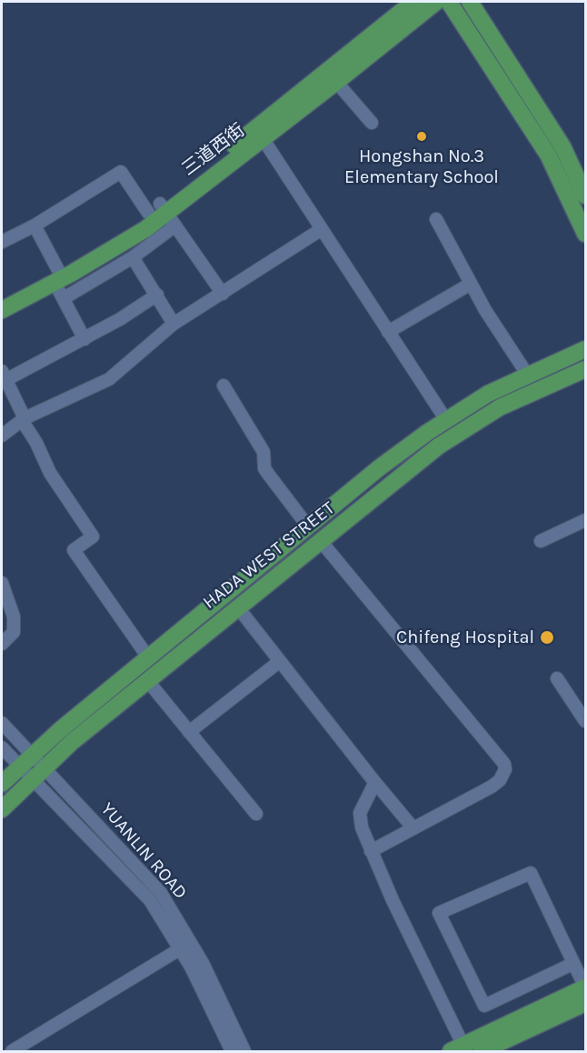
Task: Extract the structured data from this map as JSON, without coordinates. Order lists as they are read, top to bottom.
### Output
{
  "streets": {
    "main road": ["三道西街", "HADA WEST STREET"],
    "street": ["YUANLIN ROAD"]
  },
  "crossings": [
    ["HADA WEST STREET", "YUANLIN ROAD"]
  ],
  "places": ["Hongshan No.3 Elementary School", "Chifeng Hospital"]
}
